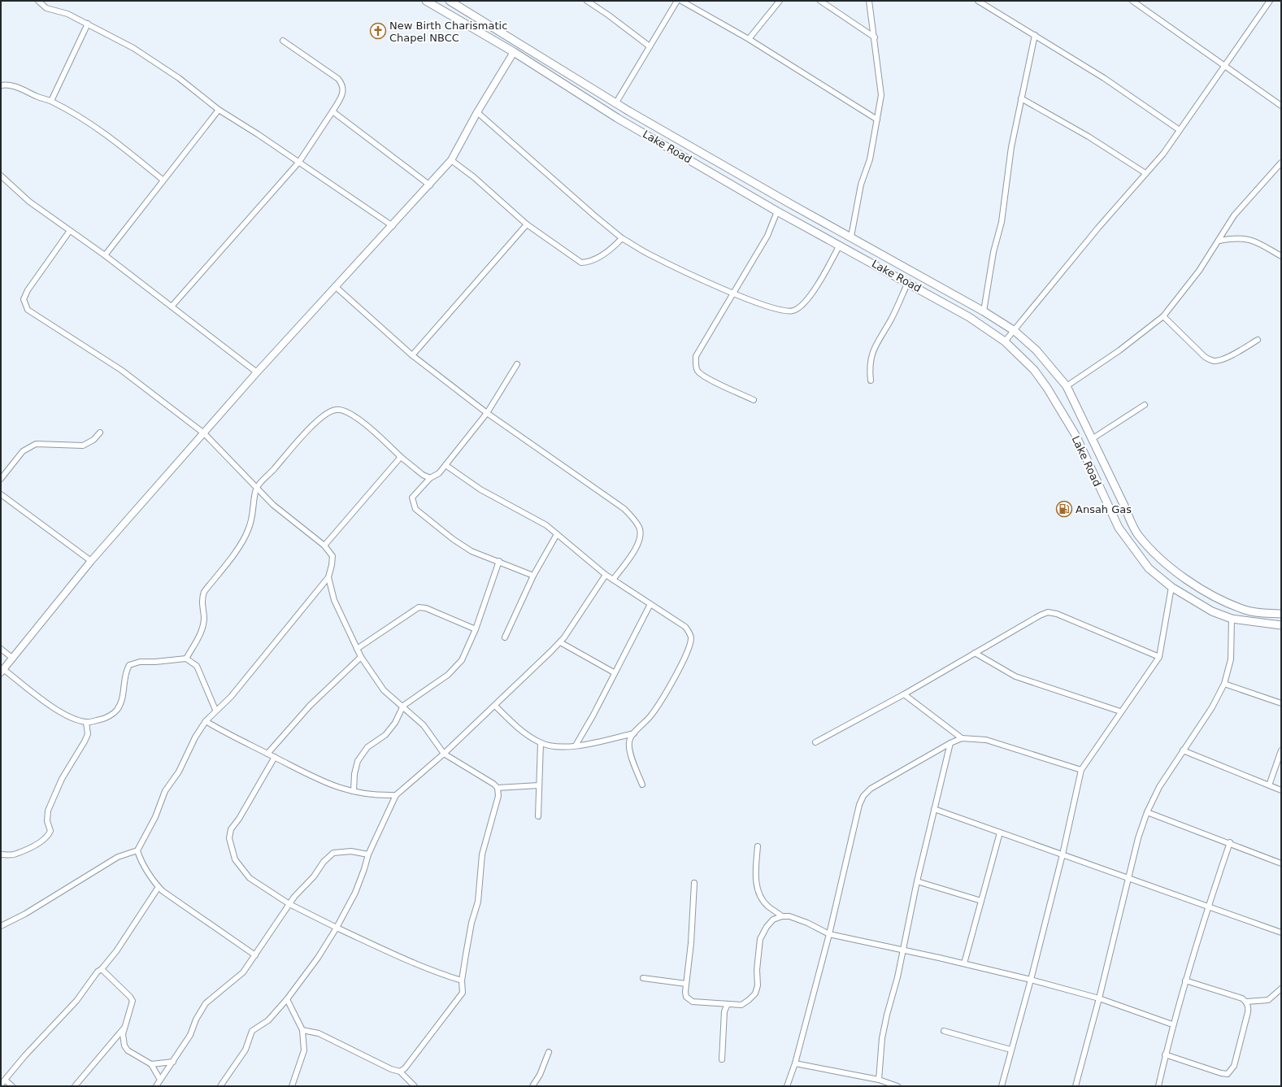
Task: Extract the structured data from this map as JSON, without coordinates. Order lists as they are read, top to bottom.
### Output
{
  "streets": {
    "main road": ["Lake Road"]
  },
  "places": {
    "church": ["New Birth Charismatic Chapel NBCC"],
    "fuel station": ["Ansah Gas"]
  }
}
